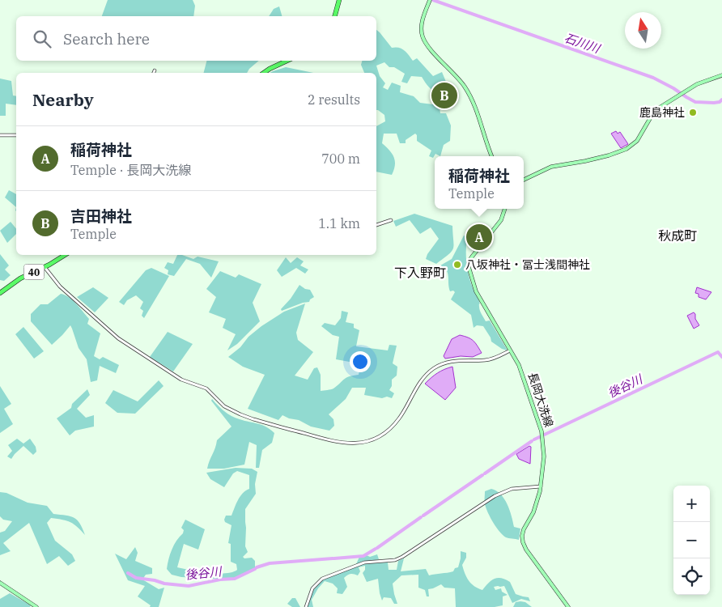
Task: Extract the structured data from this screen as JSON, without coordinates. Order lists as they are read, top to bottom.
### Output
{
  "streets": {
    "main road": ["40", "長岡大洗線"]
  },
  "districts": ["秋成町", "下入野町"],
  "water": ["石川川", "後谷川"],
  "places": ["鹿島神社", "八坂神社・冨士浅間神社"],
  "north": "top",
  "page": {
    "search": "Search here",
    "heading": ["Nearby", "2 results"],
    "pins": ["B", "A"],
    "list": [
      {
        "mark": "A",
        "name": "稲荷神社",
        "note": "Temple · 長岡大洗線",
        "value": "700 m"
      },
      {
        "mark": "B",
        "name": "吉田神社",
        "note": "Temple",
        "value": "1.1 km"
      }
    ],
    "popup": ["稲荷神社", "Temple"],
    "map_buttons": ["+", "−"]
  }
}
